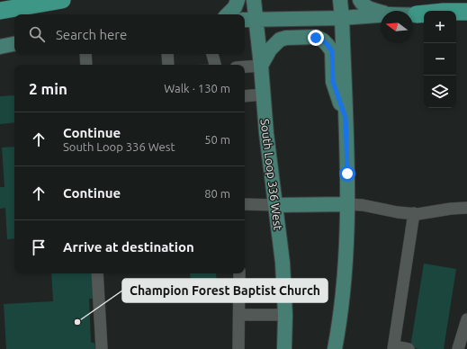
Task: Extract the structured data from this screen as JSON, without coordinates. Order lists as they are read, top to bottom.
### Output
{
  "streets": {
    "main road": ["South Loop 336 West"]
  },
  "places": ["Champion Forest Baptist Church"],
  "north": "left",
  "page": {
    "map_buttons": ["+", "−"],
    "search": "Search here",
    "heading": ["2 min", "Walk · 130 m"],
    "list": [
      ["Continue", "South Loop 336 West", "50 m"],
      ["Continue", "80 m"],
      "Arrive at destination"
    ]
  }
}
